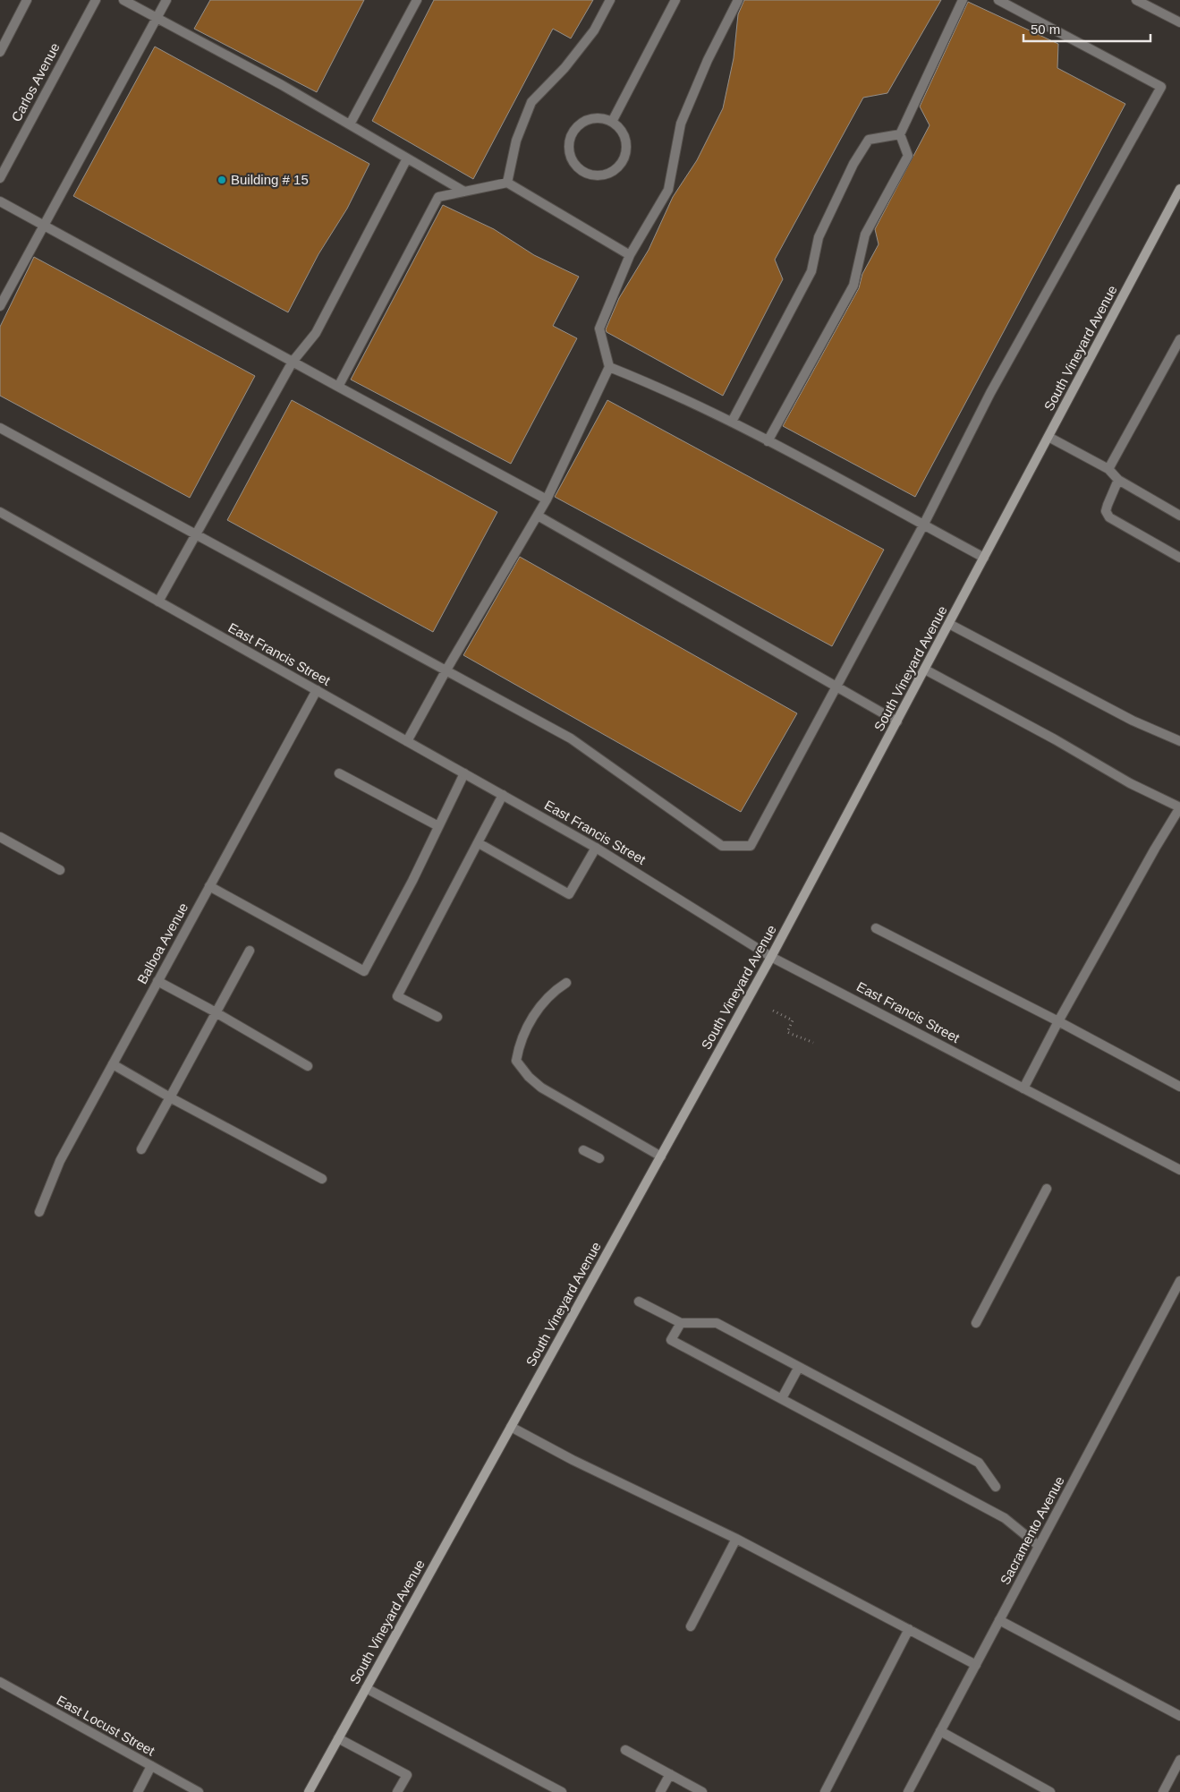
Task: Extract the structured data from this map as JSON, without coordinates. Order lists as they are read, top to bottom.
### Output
{
  "streets": {
    "main road": ["South Vineyard Avenue"],
    "street": [
      "Carlos Avenue",
      "East Francis Street",
      "Balboa Avenue",
      "Sacramento Avenue",
      "East Locust Street"
    ]
  },
  "crossings": [
    ["South Vineyard Avenue", "East Francis Street"],
    ["East Francis Street", "Balboa Avenue"]
  ],
  "places": ["Building # 15"],
  "scale_bar": "50 m"
}
